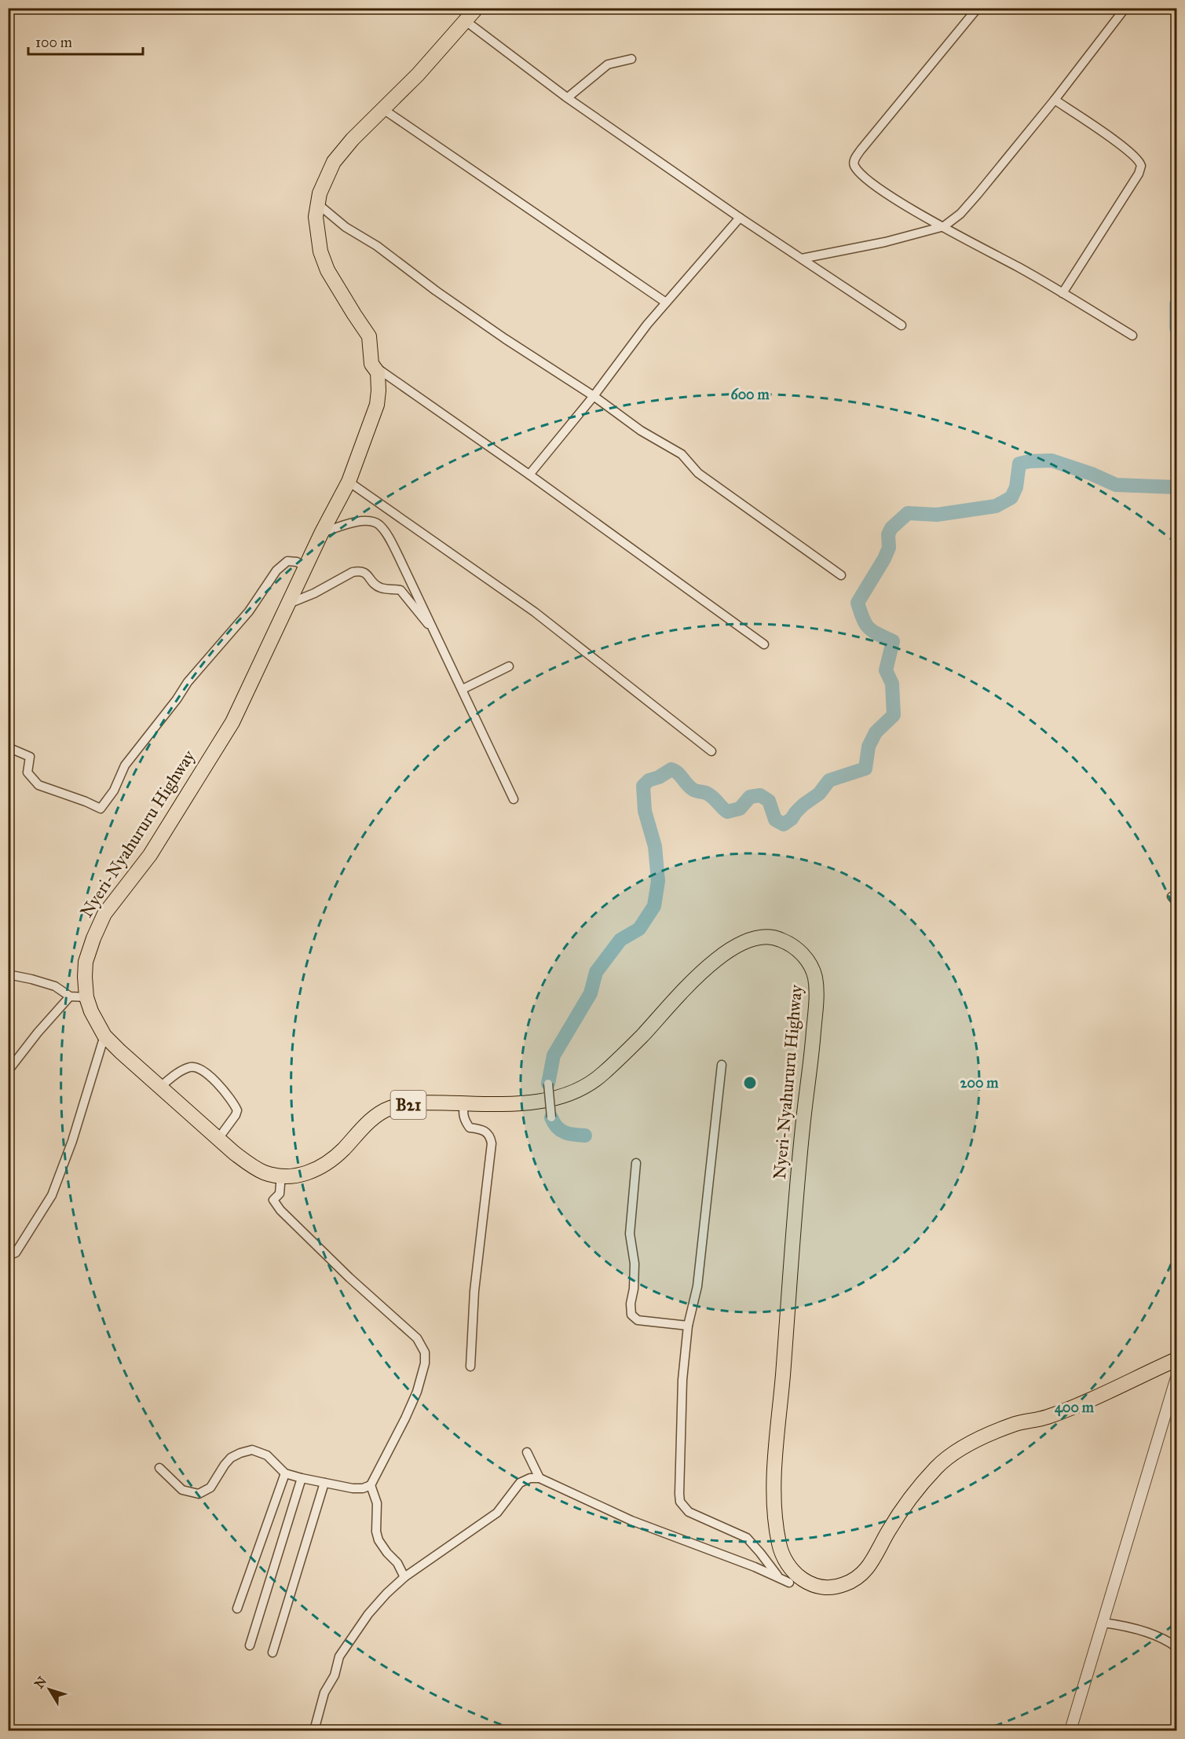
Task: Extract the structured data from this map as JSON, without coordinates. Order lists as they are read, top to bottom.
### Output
{
  "streets": {
    "highway": ["Nyeri-Nyahururu Highway", "B21"]
  },
  "scale_bar": "100 m",
  "north": "top left",
  "rings": ["600 m", "200 m", "400 m"]
}
